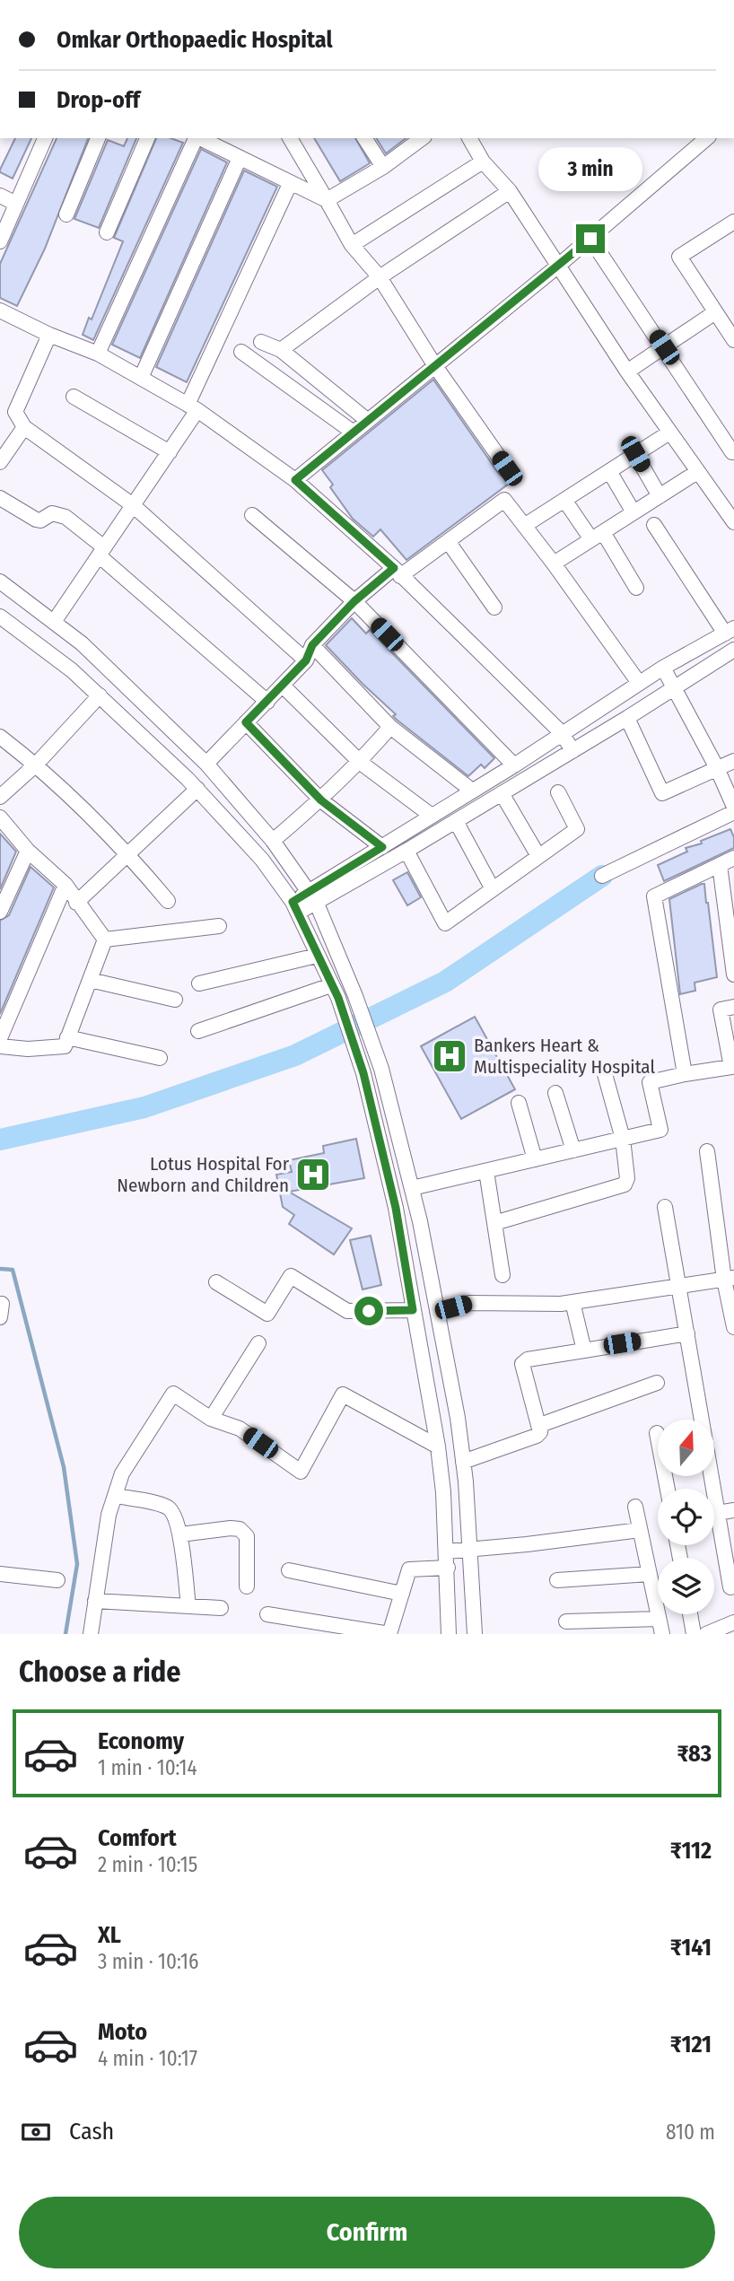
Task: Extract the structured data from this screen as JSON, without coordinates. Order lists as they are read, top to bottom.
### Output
{
  "places": {
    "hospital": ["Bankers Heart & Multispeciality Hospital", "Lotus Hospital For Newborn and Children"]
  },
  "north": "top",
  "page": {
    "banner": ["Omkar Orthopaedic Hospital", "Drop-off"],
    "bubble": "3 min",
    "heading": "Choose a ride",
    "list": [
      {
        "name": "Economy",
        "note": "1 min · 10:14",
        "value": "₹83"
      },
      {
        "name": "Comfort",
        "note": "2 min · 10:15",
        "value": "₹112"
      },
      {
        "name": "XL",
        "note": "3 min · 10:16",
        "value": "₹141"
      },
      {
        "name": "Moto",
        "note": "4 min · 10:17",
        "value": "₹121"
      }
    ],
    "pay": ["Cash", "810 m"],
    "buttons": "Confirm"
  }
}
